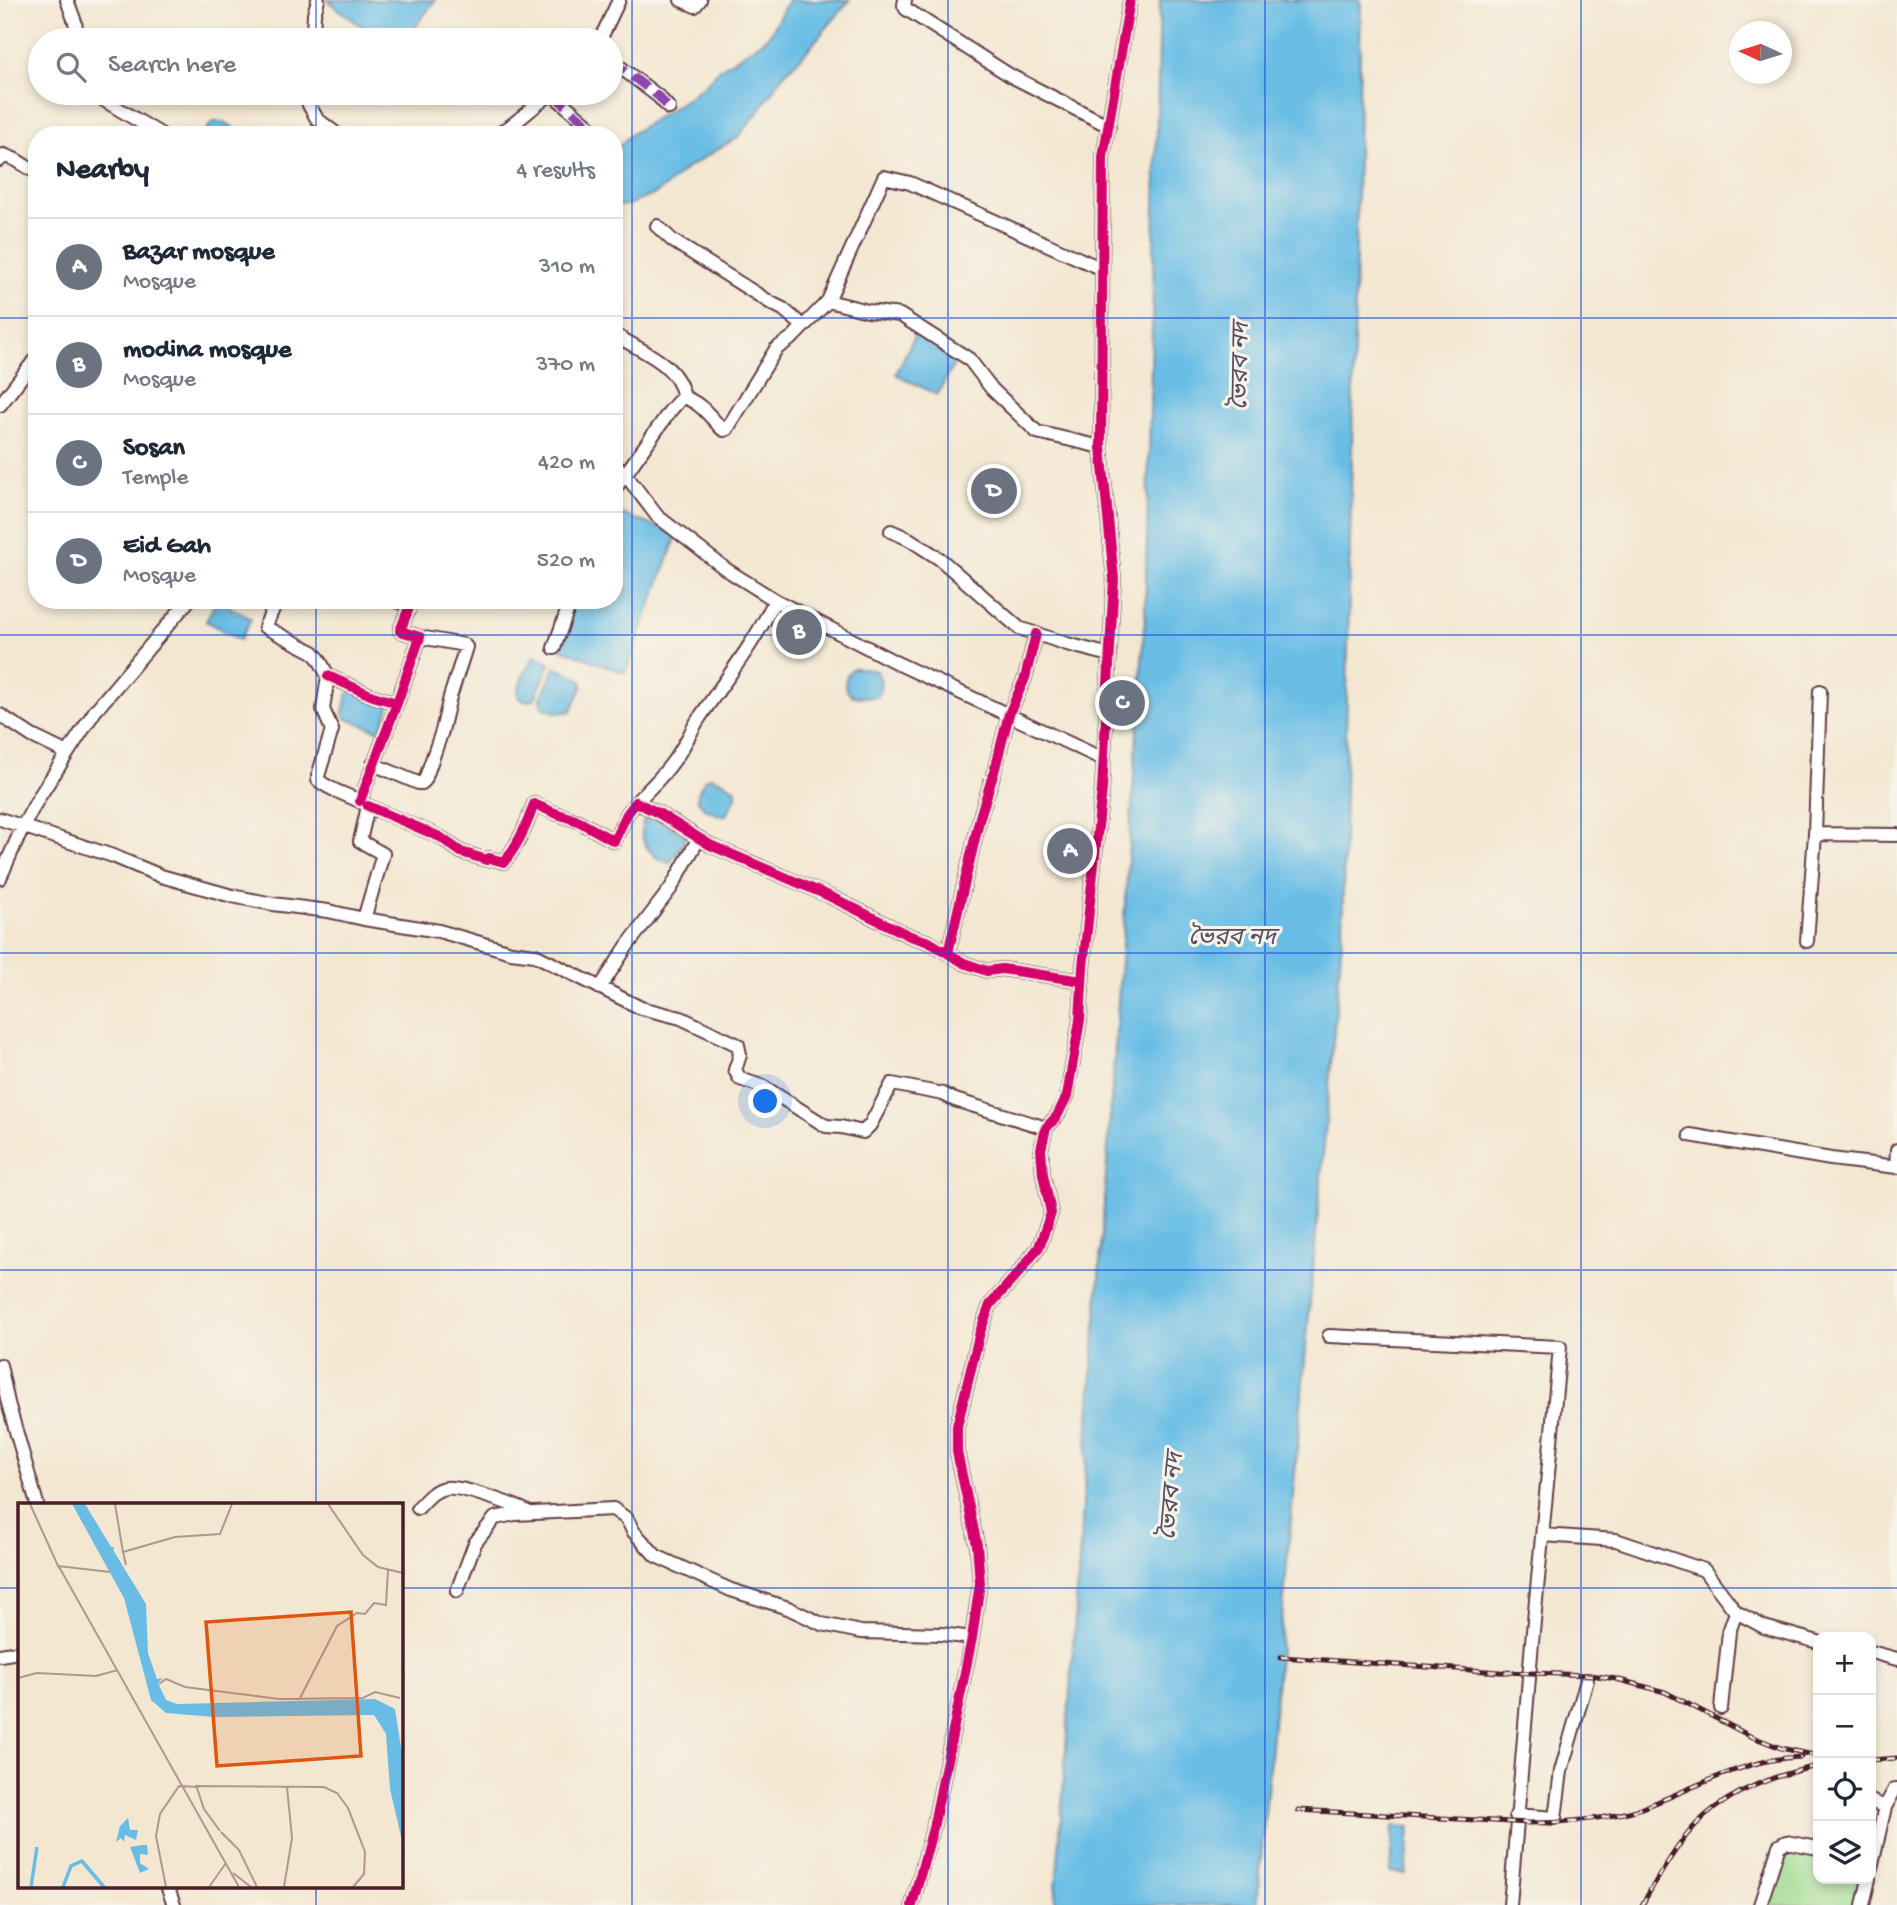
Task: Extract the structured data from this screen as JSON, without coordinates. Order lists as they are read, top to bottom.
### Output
{
  "water": ["ভৈরব নদ"],
  "north": "left",
  "page": {
    "search": "Search here",
    "heading": ["Nearby", "4 results"],
    "list": [
      {
        "mark": "A",
        "name": "Bazar mosque",
        "note": "Mosque",
        "value": "310 m"
      },
      {
        "mark": "B",
        "name": "modina mosque",
        "note": "Mosque",
        "value": "370 m"
      },
      {
        "mark": "C",
        "name": "Sosan",
        "note": "Temple",
        "value": "420 m"
      },
      {
        "mark": "D",
        "name": "Eid Gah",
        "note": "Mosque",
        "value": "520 m"
      }
    ],
    "pins": [
      "D",
      "B",
      "C",
      "A"
    ],
    "map_buttons": ["+", "−"]
  }
}
